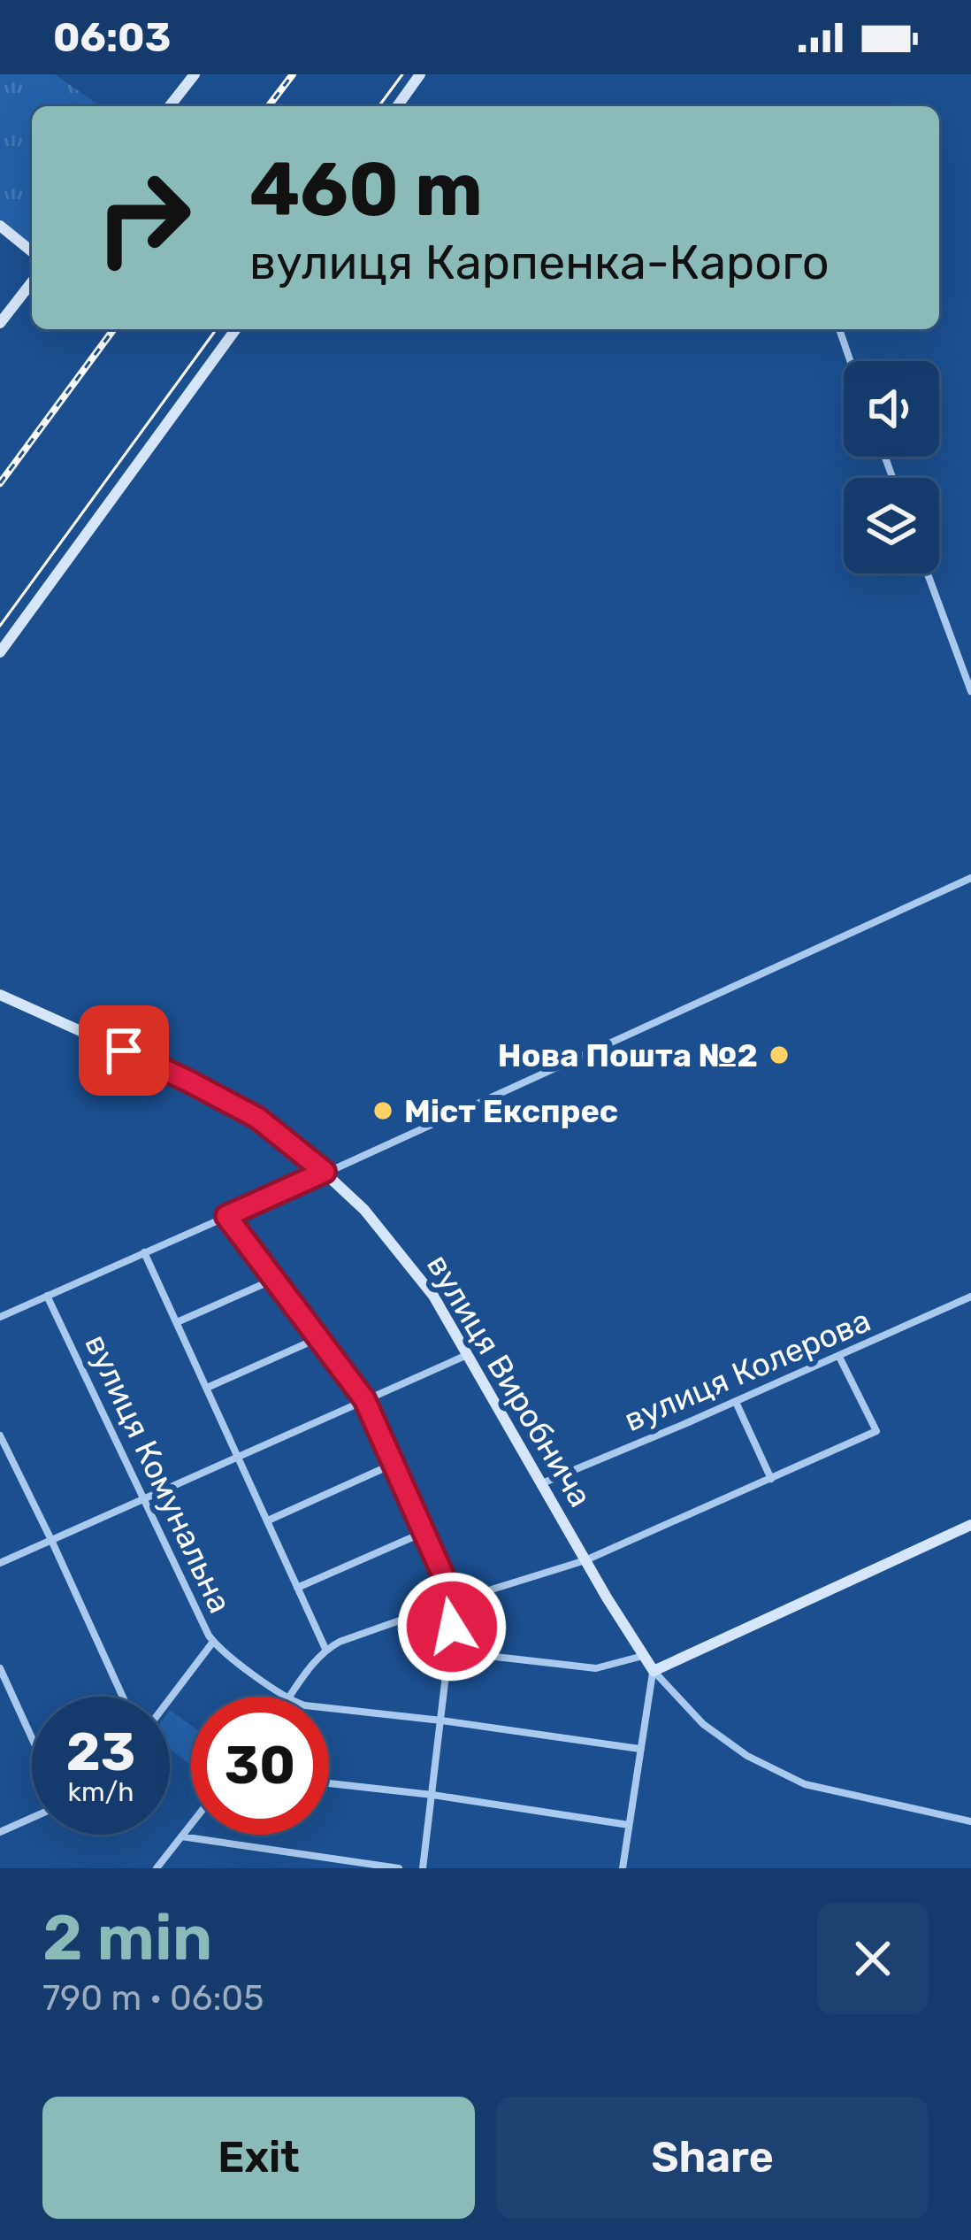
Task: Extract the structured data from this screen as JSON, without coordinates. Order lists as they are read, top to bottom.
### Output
{
  "streets": {
    "street": ["вулиця Колерова", "вулиця Виробнича", "вулиця Комунальна"]
  },
  "crossings": [
    ["вулиця Колерова", "вулиця Виробнича"]
  ],
  "places": ["Нова Пошта №2", "Мiст Експрес"],
  "page": {
    "status": "06:03",
    "turn": ["460 m", "вулиця Карпенка-Карого"],
    "speed": "23 km/h",
    "limit": "30",
    "heading": ["2 min", "790 m · 06:05"],
    "buttons": ["Exit", "Share"]
  }
}
